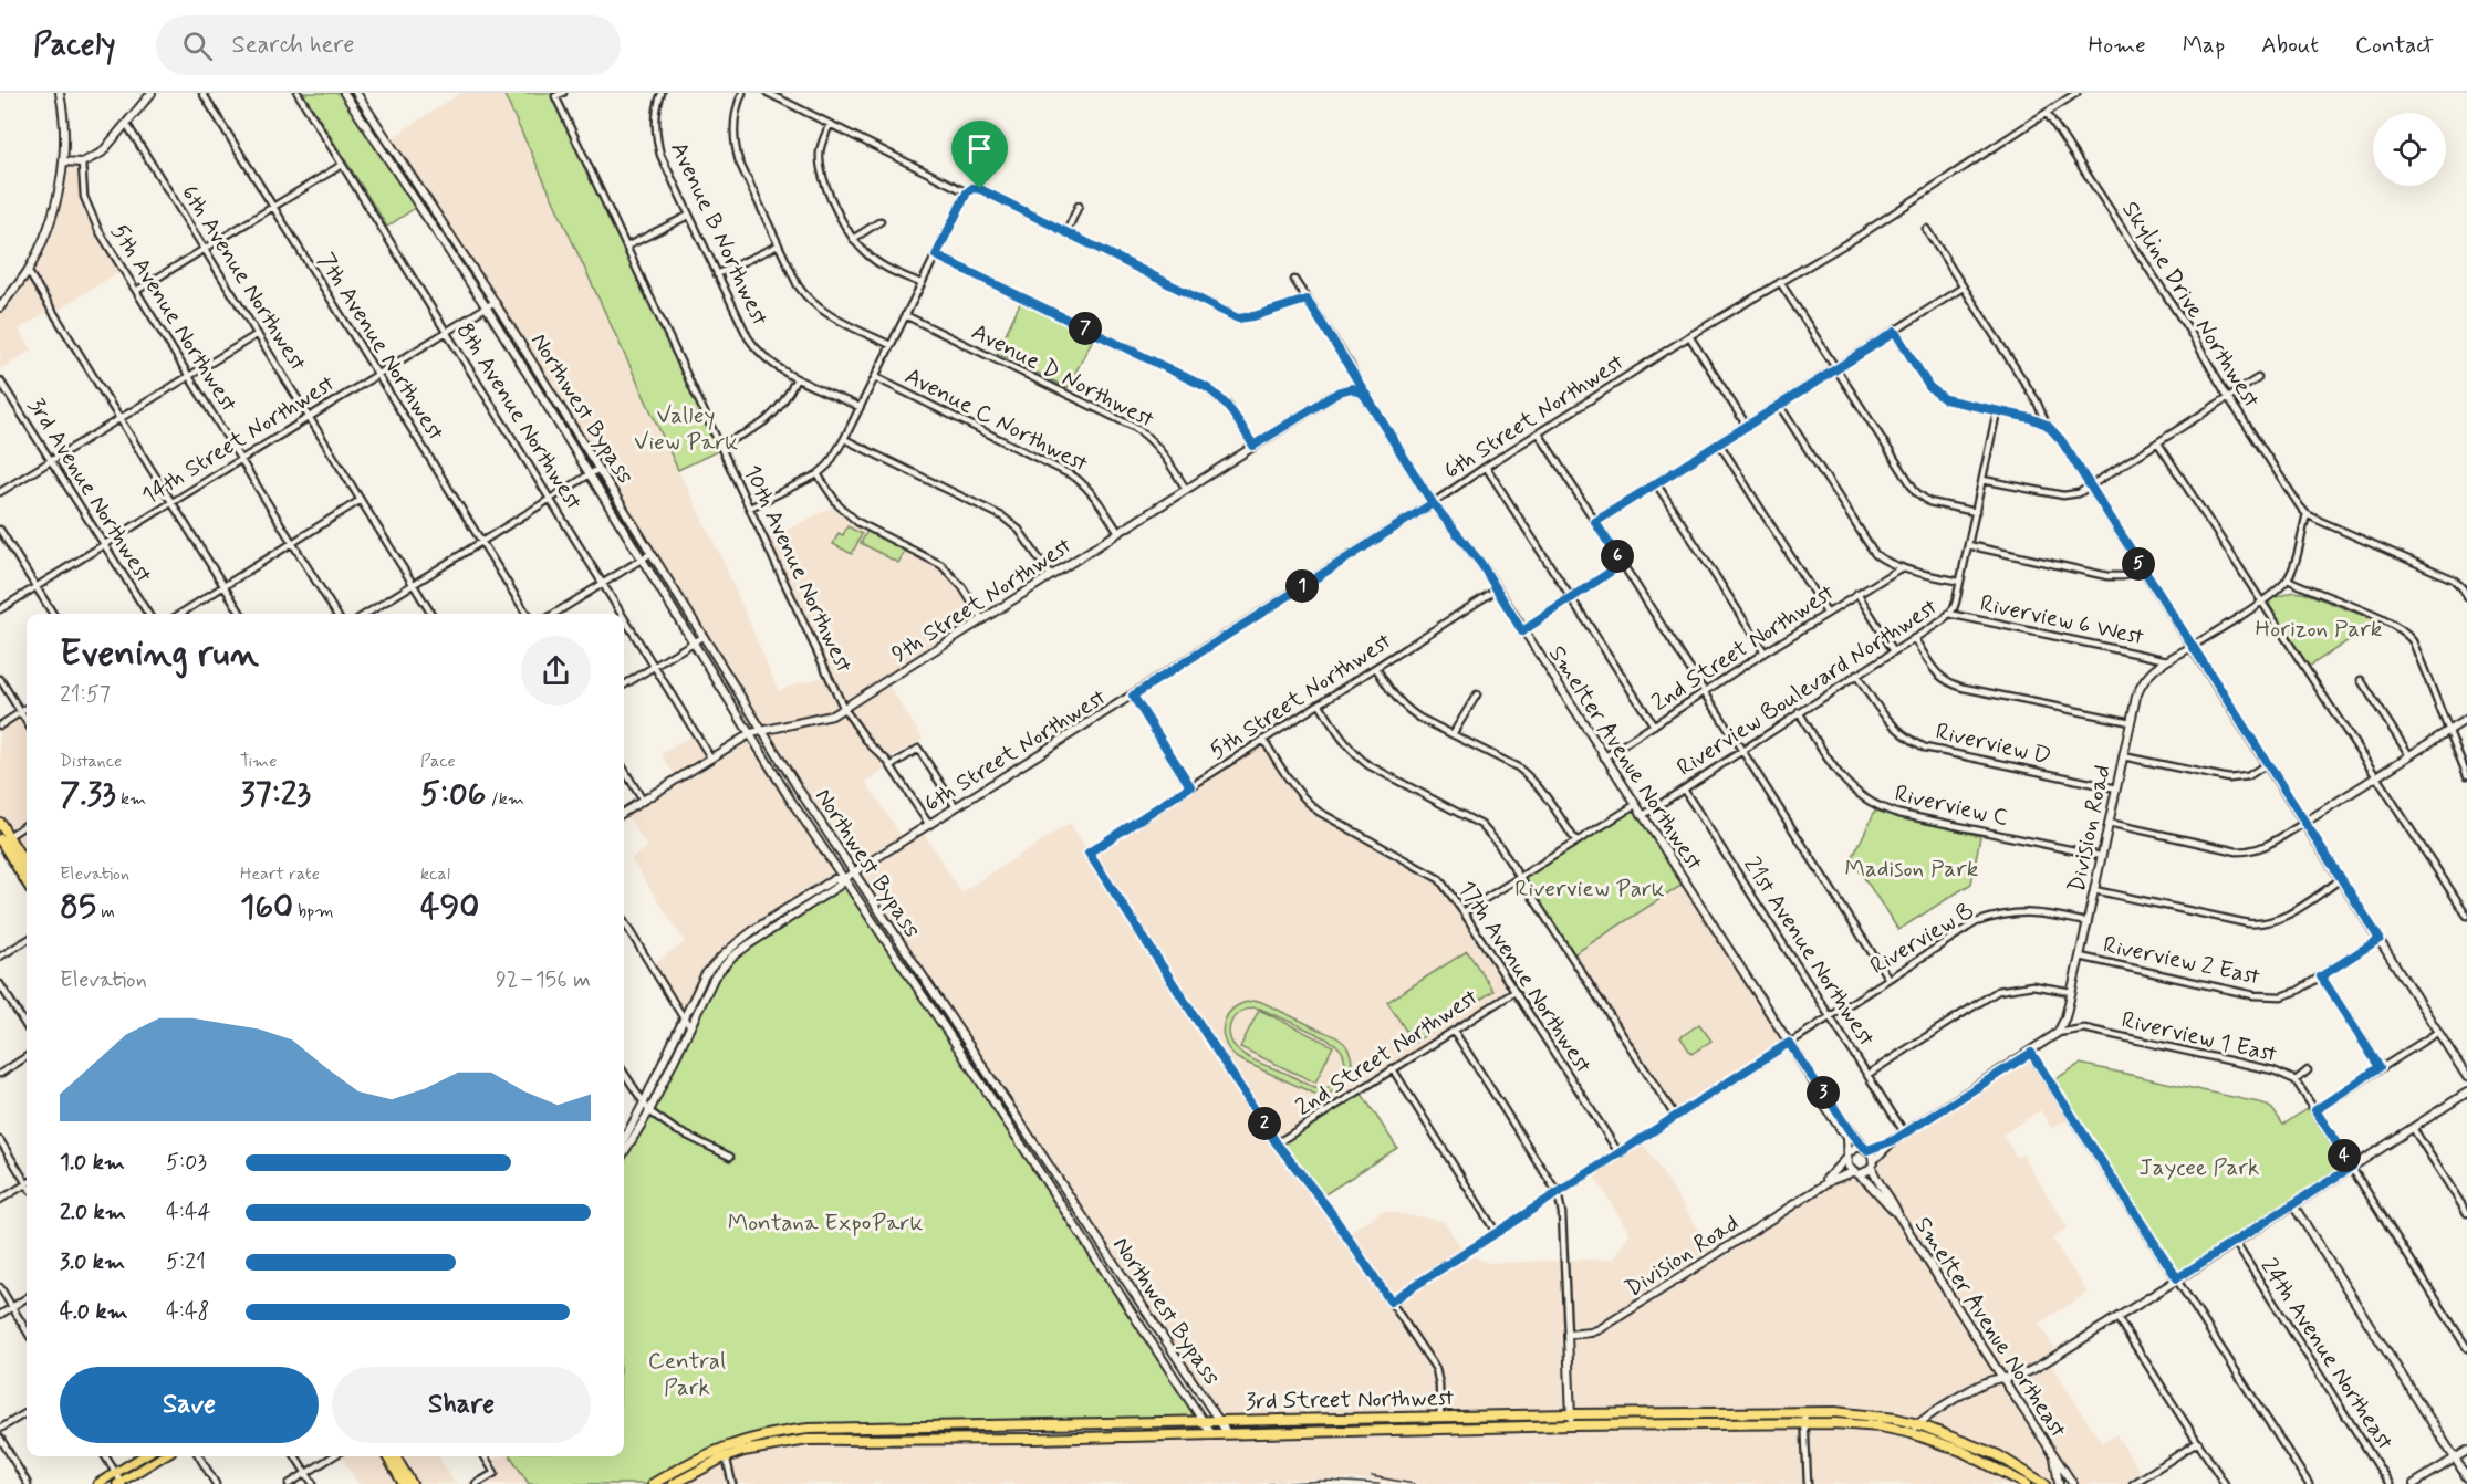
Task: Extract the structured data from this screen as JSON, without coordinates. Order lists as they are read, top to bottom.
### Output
{
  "streets": {
    "highway": ["3rd Street Northwest"],
    "street": [
      "Avenue B Northwest",
      "6th Avenue Northwest",
      "Skyline Drive Northwest",
      "5th Avenue Northwest",
      "7th Avenue Northwest",
      "Avenue D Northwest",
      "Northwest Bypass",
      "8th Avenue Northwest",
      "6th Street Northwest",
      "Avenue C Northwest",
      "14th Street Northwest",
      "3rd Avenue Northwest",
      "10th Avenue Northwest",
      "9th Street Northwest",
      "Riverview 6 West",
      "2nd Street Northwest",
      "Riverview Boulevard Northwest",
      "5th Street Northwest",
      "Riverview D",
      "Smelter Avenue Northwest",
      "Riverview C",
      "Division Road",
      "Riverview B",
      "21st Avenue Northwest",
      "Riverview 2 East",
      "17th Avenue Northwest",
      "Riverview 1 East",
      "Smelter Avenue Northeast",
      "24th Avenue Northeast"
    ]
  },
  "crossings": [
    ["6th Avenue Northwest", "14th Street Northwest"],
    ["Skyline Drive Northwest", "6th Street Northwest"],
    ["5th Avenue Northwest", "14th Street Northwest"],
    ["7th Avenue Northwest", "14th Street Northwest"],
    ["Avenue D Northwest", "9th Street Northwest"],
    ["Northwest Bypass", "6th Street Northwest"],
    ["Northwest Bypass", "14th Street Northwest"],
    ["Northwest Bypass", "9th Street Northwest"],
    ["Northwest Bypass", "3rd Street Northwest"],
    ["8th Avenue Northwest", "14th Street Northwest"],
    ["8th Avenue Northwest", "9th Street Northwest"],
    ["6th Street Northwest", "10th Avenue Northwest"],
    ["6th Street Northwest", "Smelter Avenue Northwest"],
    ["Avenue C Northwest", "9th Street Northwest"],
    ["14th Street Northwest", "3rd Avenue Northwest"],
    ["10th Avenue Northwest", "9th Street Northwest"],
    ["9th Street Northwest", "Smelter Avenue Northwest"],
    ["Riverview 6 West", "2nd Street Northwest"],
    ["Riverview 6 West", "Riverview Boulevard Northwest"],
    ["Riverview 6 West", "Division Road"],
    ["2nd Street Northwest", "5th Street Northwest"],
    ["2nd Street Northwest", "Smelter Avenue Northwest"],
    ["2nd Street Northwest", "17th Avenue Northwest"],
    ["Riverview Boulevard Northwest", "Riverview D"],
    ["Riverview Boulevard Northwest", "Smelter Avenue Northwest"],
    ["Riverview Boulevard Northwest", "Riverview C"],
    ["Riverview Boulevard Northwest", "21st Avenue Northwest"],
    ["5th Street Northwest", "Smelter Avenue Northwest"],
    ["5th Street Northwest", "17th Avenue Northwest"],
    ["Riverview D", "Division Road"],
    ["Smelter Avenue Northwest", "Division Road"],
    ["Smelter Avenue Northwest", "Riverview B"],
    ["Smelter Avenue Northwest", "Smelter Avenue Northeast"],
    ["Riverview C", "Division Road"],
    ["Division Road", "Riverview B"],
    ["Division Road", "Riverview 2 East"],
    ["Division Road", "Riverview 1 East"],
    ["Division Road", "Smelter Avenue Northeast"],
    ["Riverview B", "21st Avenue Northwest"],
    ["Riverview B", "17th Avenue Northwest"]
  ],
  "parks": [
    "Valley View Park",
    "Horizon Park",
    "Madison Park",
    "Riverview Park",
    "Jaycee Park",
    "Montana ExpoPark",
    "Central Park"
  ],
  "page": {
    "header": "Pacely",
    "search": "Search here",
    "nav": [
      "Home",
      "Map",
      "About",
      "Contact"
    ],
    "pins": [
      "7",
      "6",
      "5",
      "1",
      "3",
      "2",
      "4"
    ],
    "heading": ["Evening run", "21:57"],
    "stats": [
      ["Distance", "7.33 km"],
      ["Time", "37:23"],
      ["Pace", "5:06 /km"],
      ["Elevation", "85 m"],
      ["Heart rate", "160 bpm"],
      ["kcal", "490"]
    ],
    "chart": ["Elevation", "92–156 m"],
    "list": [
      {
        "name": "1.0 km",
        "note": "5:03"
      },
      {
        "name": "2.0 km",
        "note": "4:44"
      },
      {
        "name": "3.0 km",
        "note": "5:21"
      },
      {
        "name": "4.0 km",
        "note": "4:48"
      }
    ],
    "buttons": ["Save", "Share"]
  }
}
